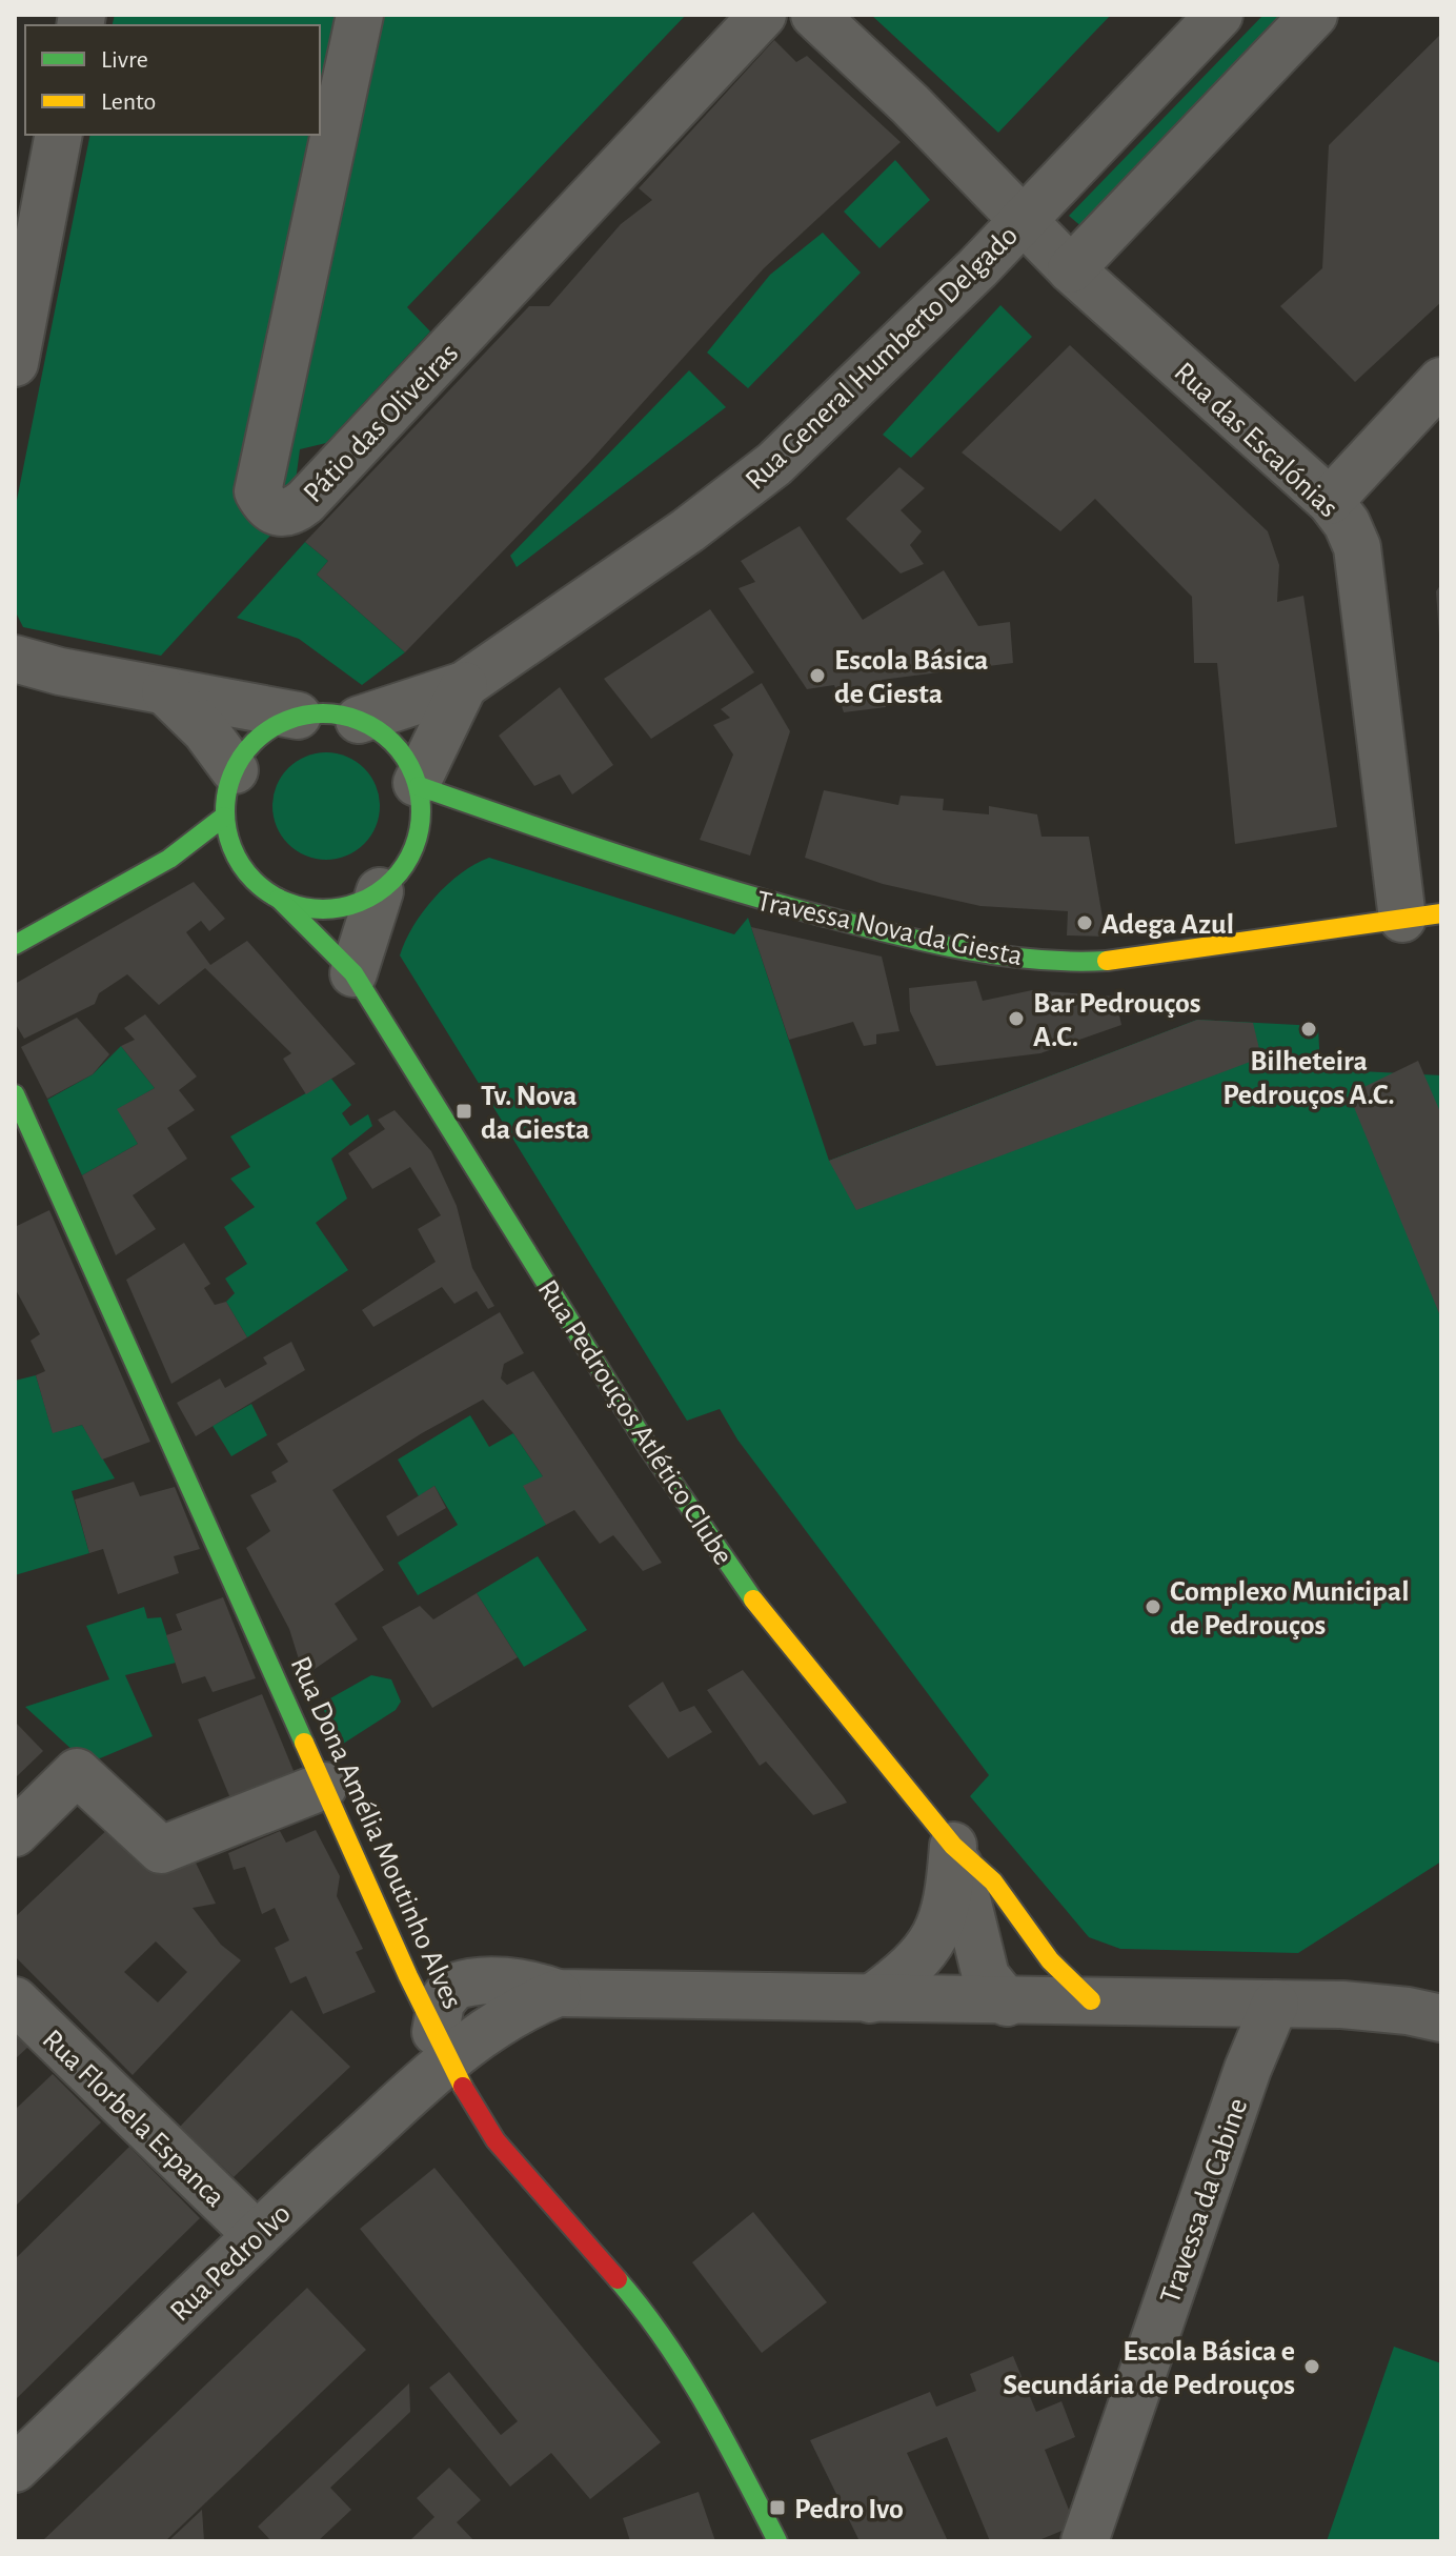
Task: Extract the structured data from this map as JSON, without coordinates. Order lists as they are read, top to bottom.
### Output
{
  "streets": {
    "street": [
      "Rua General Humberto Delgado",
      "Pátio das Oliveiras",
      "Rua das Escalónias",
      "Travessa Nova da Giesta",
      "Rua Pedrouços Atlético Clube",
      "Rua Dona Amélia Moutinho Alves",
      "Rua Florbela Espanca",
      "Travessa da Cabine",
      "Rua Pedro Ivo"
    ]
  },
  "crossings": [
    ["Rua General Humberto Delgado", "Rua das Escalónias"],
    ["Rua General Humberto Delgado", "Travessa Nova da Giesta"],
    ["Rua General Humberto Delgado", "Rua Pedrouços Atlético Clube"],
    ["Rua das Escalónias", "Travessa Nova da Giesta"],
    ["Travessa Nova da Giesta", "Rua Pedrouços Atlético Clube"],
    ["Rua Dona Amélia Moutinho Alves", "Rua Pedro Ivo"],
    ["Rua Florbela Espanca", "Rua Pedro Ivo"]
  ],
  "places": {
    "other": [
      "Escola Básica de Giesta",
      "Adega Azul",
      "Bar Pedrouços A.C.",
      "Bilheteira Pedrouços A.C.",
      "Complexo Municipal de Pedrouços",
      "Escola Básica e Secundária de Pedrouços"
    ],
    "transit": ["Tv. Nova da Giesta", "Pedro Ivo"]
  },
  "legend": ["Livre", "Lento"]
}
